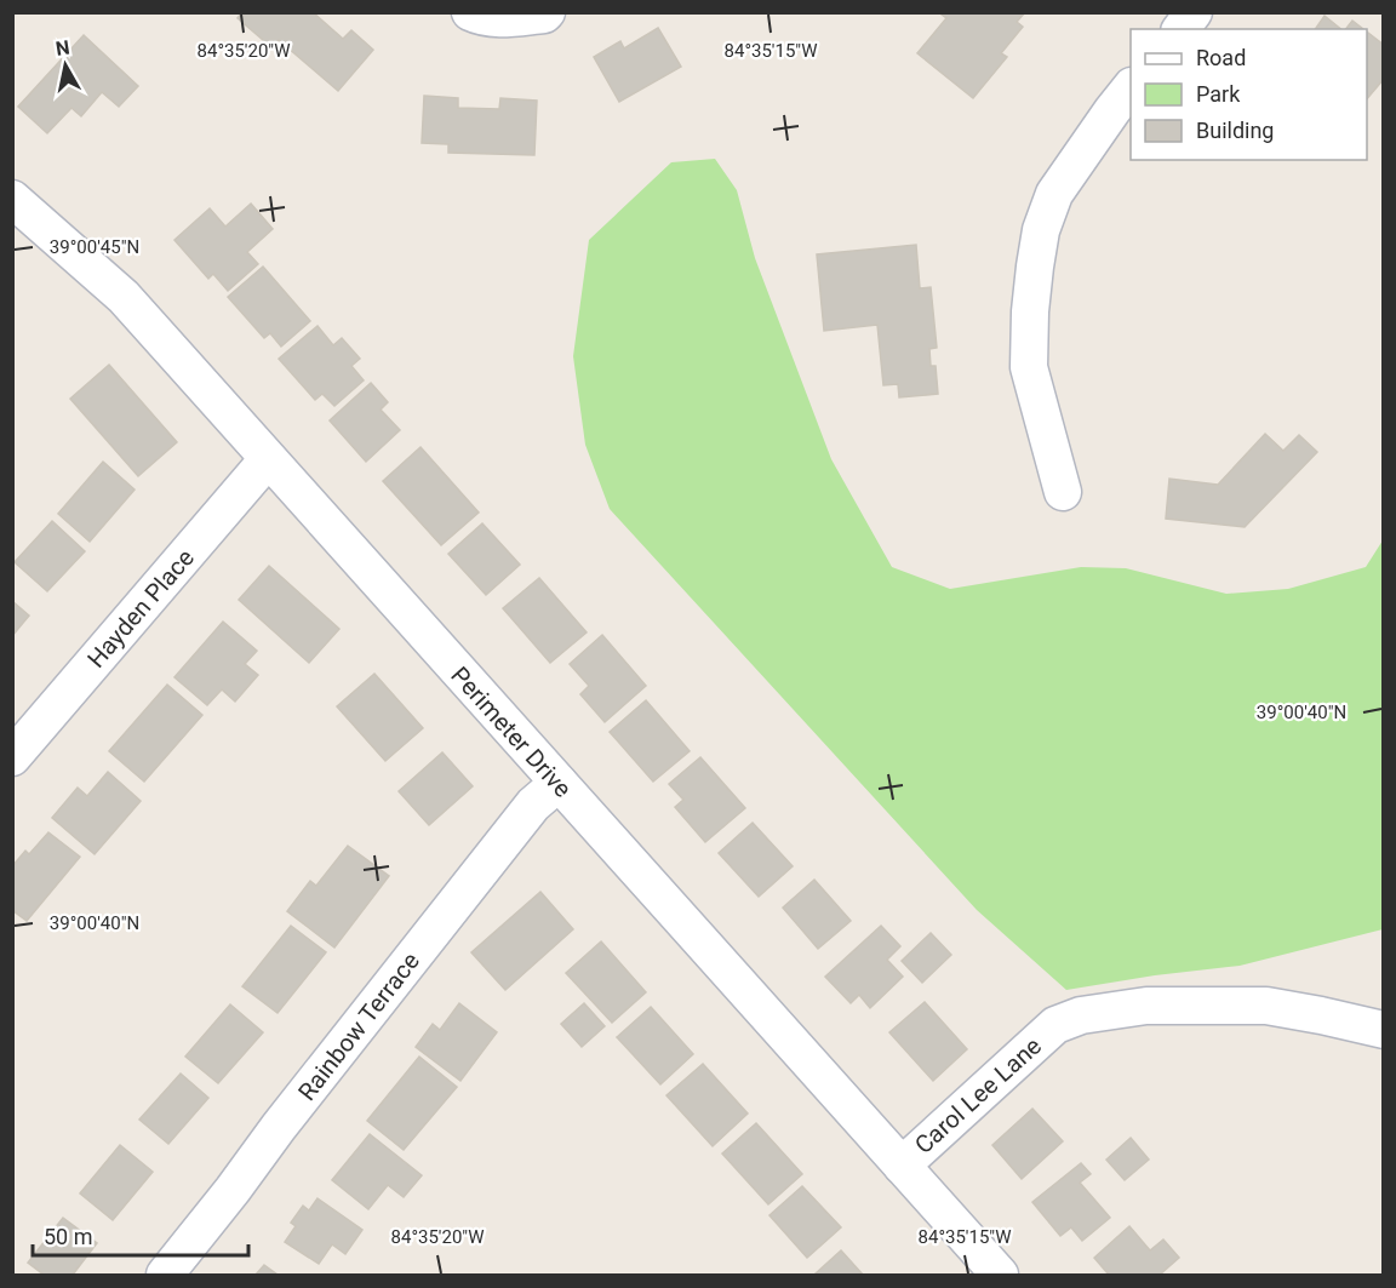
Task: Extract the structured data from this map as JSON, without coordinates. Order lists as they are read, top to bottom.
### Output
{
  "streets": {
    "street": [
      "Hayden Place",
      "Perimeter Drive",
      "Rainbow Terrace",
      "Carol Lee Lane"
    ]
  },
  "crossings": [
    ["Hayden Place", "Perimeter Drive"],
    ["Perimeter Drive", "Rainbow Terrace"],
    ["Perimeter Drive", "Carol Lee Lane"]
  ],
  "legend": ["Road", "Park", "Building"],
  "scale_bar": "50 m",
  "north": "top",
  "coordinates": [
    "84°35'20\"W",
    "84°35'15\"W",
    "39°00'45\"N",
    "39°00'40\"N"
  ]
}
